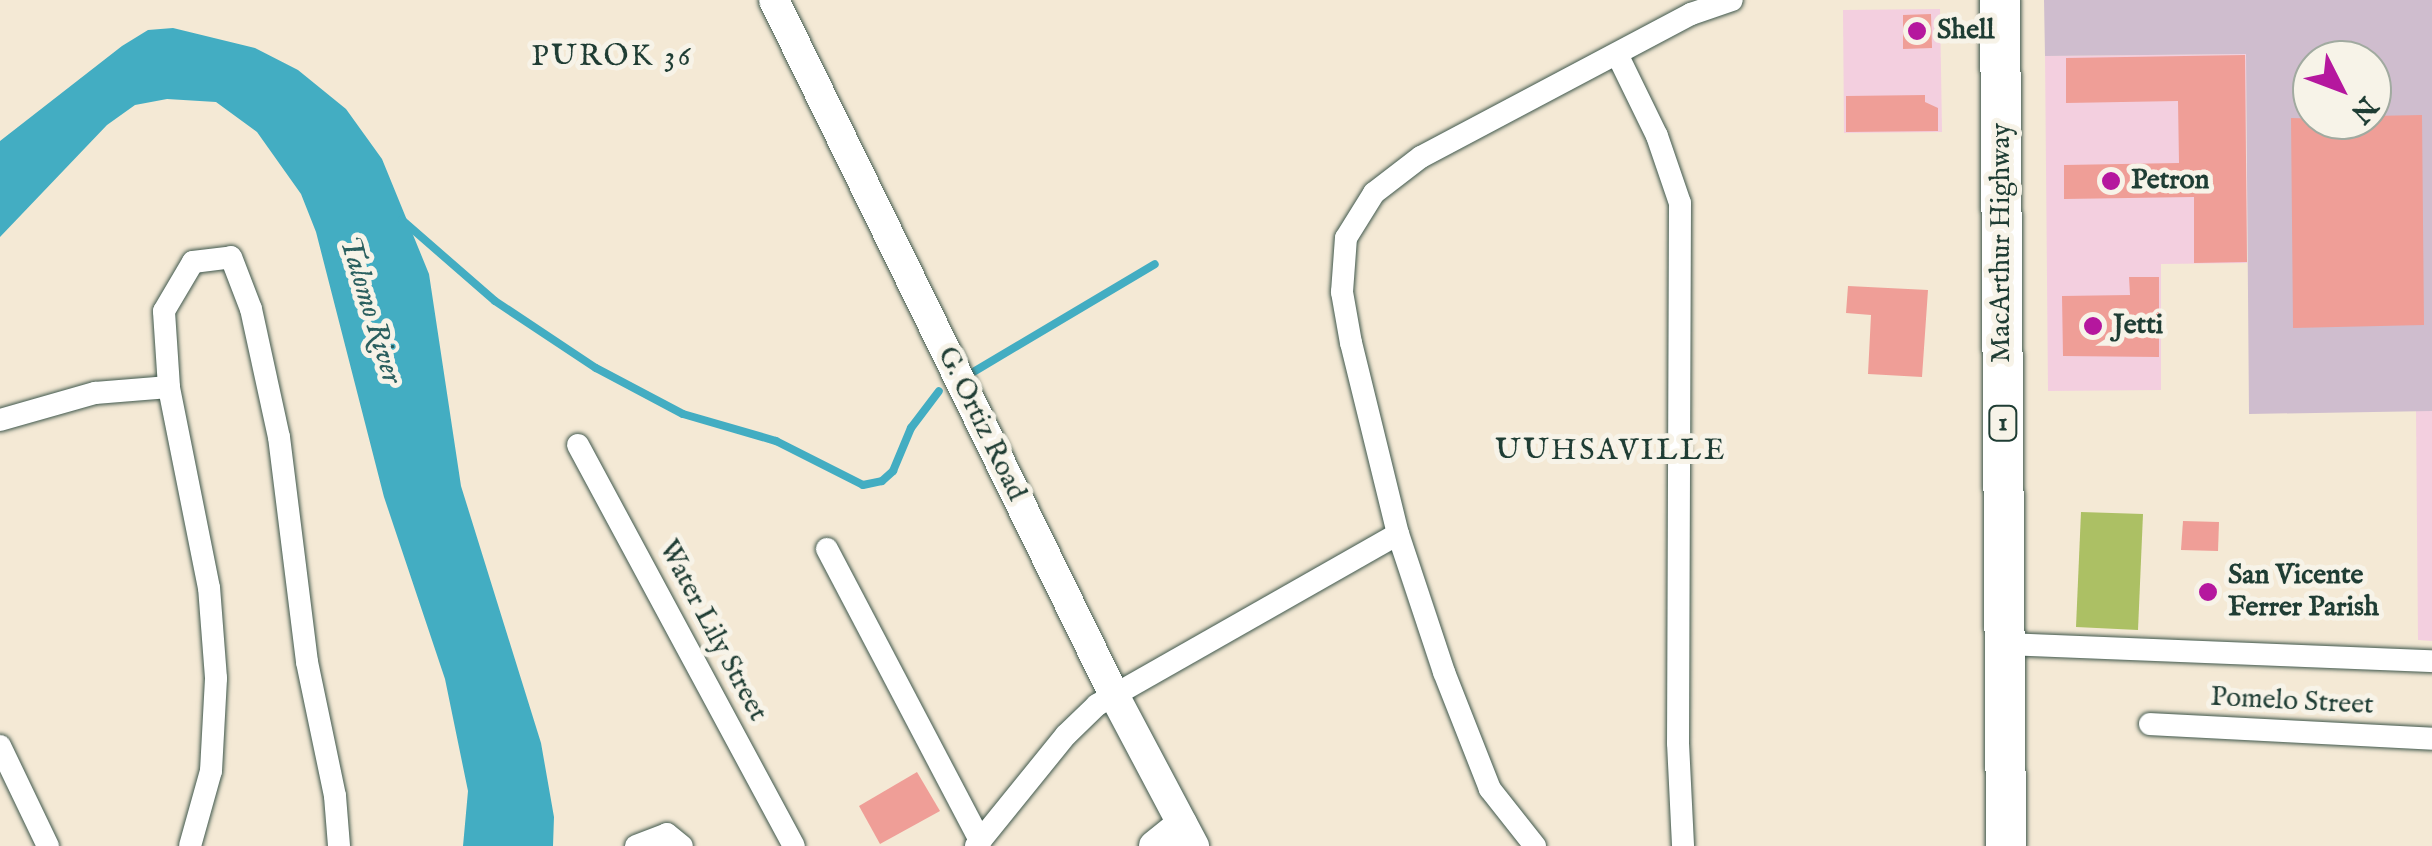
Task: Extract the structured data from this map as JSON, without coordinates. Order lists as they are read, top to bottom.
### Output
{
  "streets": {
    "highway": ["MacArthur Highway", "1"],
    "street": ["G. Ortiz Road", "Water Lily Street", "Pomelo Street"]
  },
  "districts": ["PUROK 36", "UUHSAVILLE"],
  "water": ["Talomo River"],
  "places": [
    "Shell",
    "Petron",
    "Jetti",
    "San Vicente Ferrer Parish"
  ],
  "north": "bottom right"
}
